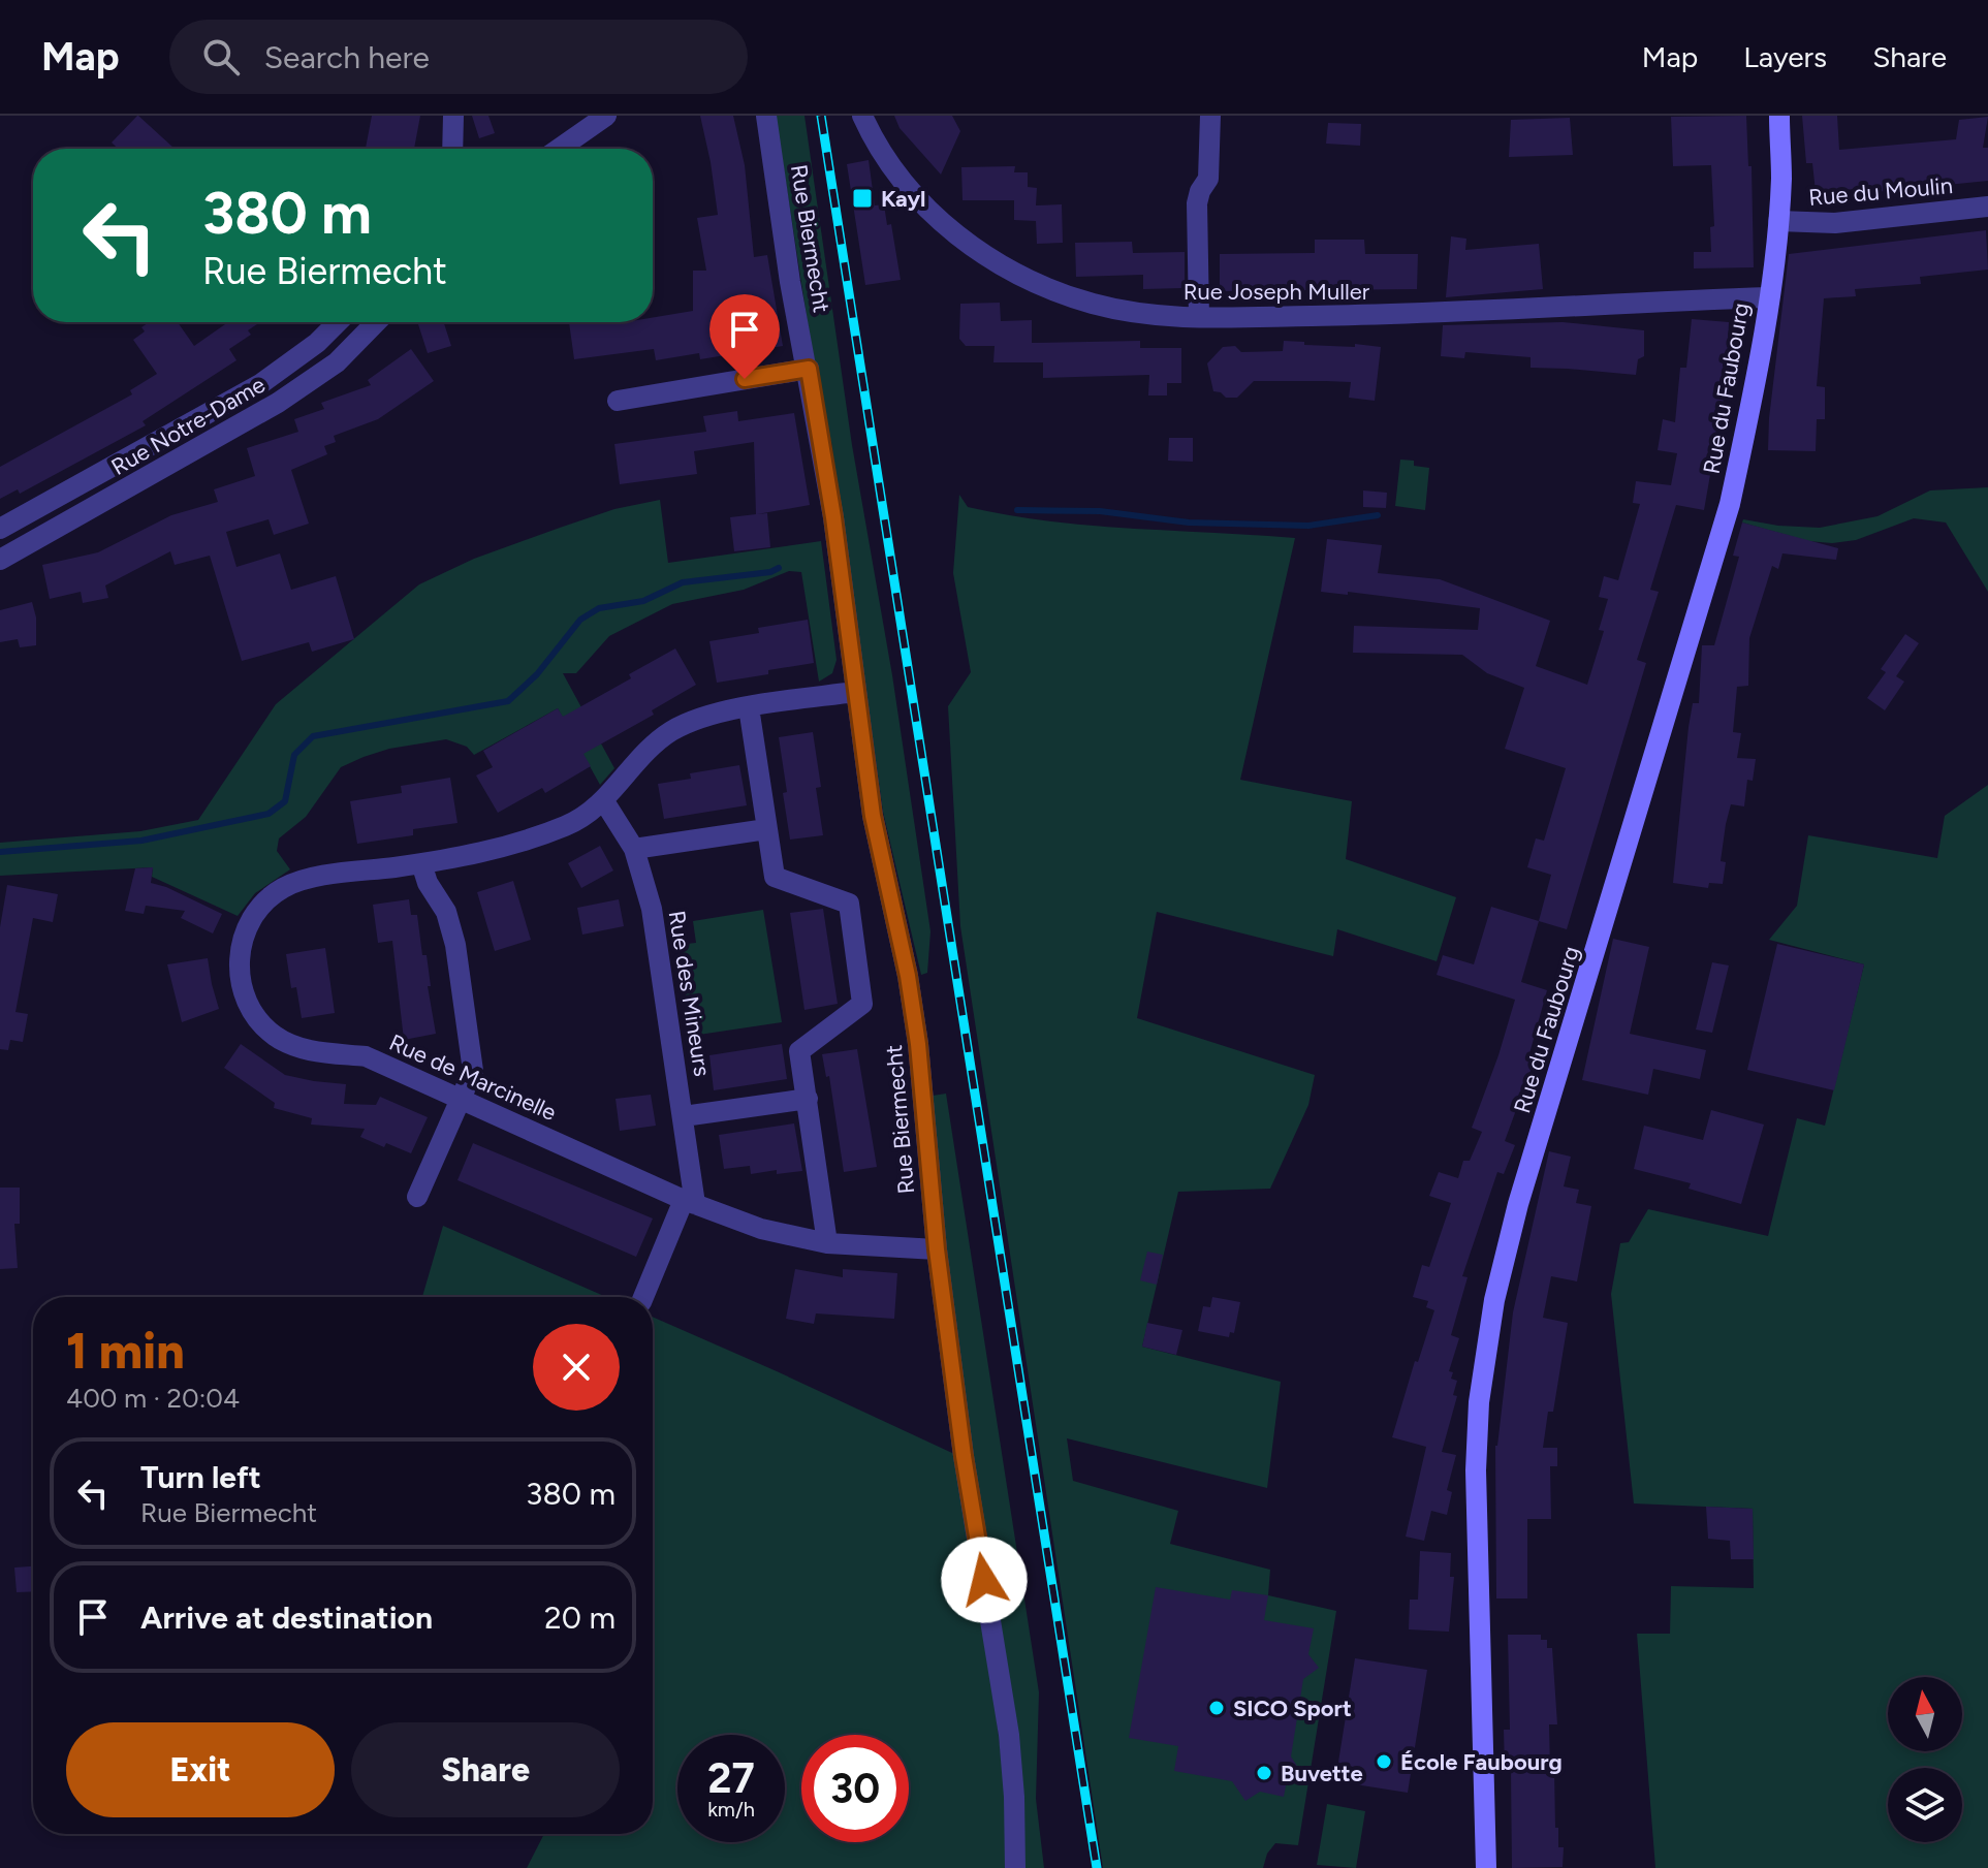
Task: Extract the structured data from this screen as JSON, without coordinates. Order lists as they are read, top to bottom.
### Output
{
  "streets": {
    "main road": ["Rue du Faubourg"],
    "street": [
      "Rue du Moulin",
      "Rue Biermecht",
      "Rue Joseph Muller",
      "Rue Notre-Dame",
      "Rue des Mineurs",
      "Rue de Marcinelle"
    ]
  },
  "crossings": [
    ["Rue du Moulin", "Rue du Faubourg"],
    ["Rue Biermecht", "Rue de Marcinelle"],
    ["Rue Joseph Muller", "Rue du Faubourg"],
    ["Rue des Mineurs", "Rue de Marcinelle"]
  ],
  "places": {
    "transit": ["Kayl"],
    "other": ["SICO Sport", "École Faubourg", "Buvette"]
  },
  "north": "top",
  "page": {
    "header": "Map",
    "search": "Search here",
    "nav": ["Map", "Layers", "Share"],
    "turn": ["380 m", "Rue Biermecht"],
    "heading": ["1 min", "400 m · 20:04"],
    "list": [
      {
        "name": "Turn left",
        "note": "Rue Biermecht",
        "value": "380 m"
      },
      {
        "name": "Arrive at destination",
        "value": "20 m"
      }
    ],
    "buttons": ["Exit", "Share"],
    "speed": "27 km/h",
    "limit": "30"
  }
}
